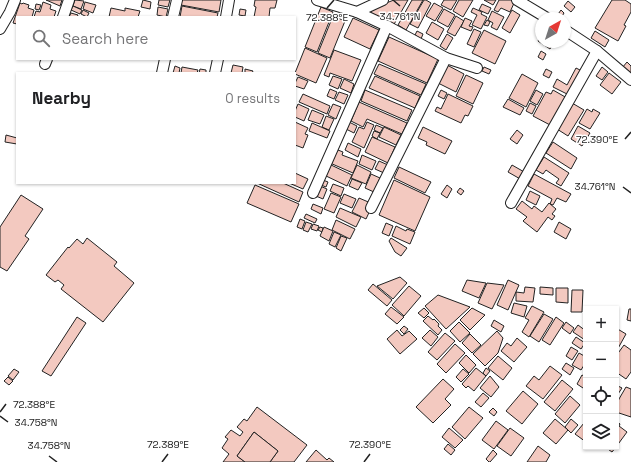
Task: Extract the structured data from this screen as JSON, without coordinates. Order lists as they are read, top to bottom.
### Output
{
  "north": "top right",
  "page": {
    "search": "Search here",
    "heading": ["Nearby", "0 results"],
    "map_buttons": ["+", "−"]
  },
  "coordinates": [
    "34.761°N",
    "72.388°E",
    "72.390°E",
    "34.758°N",
    "72.389°E"
  ]
}
